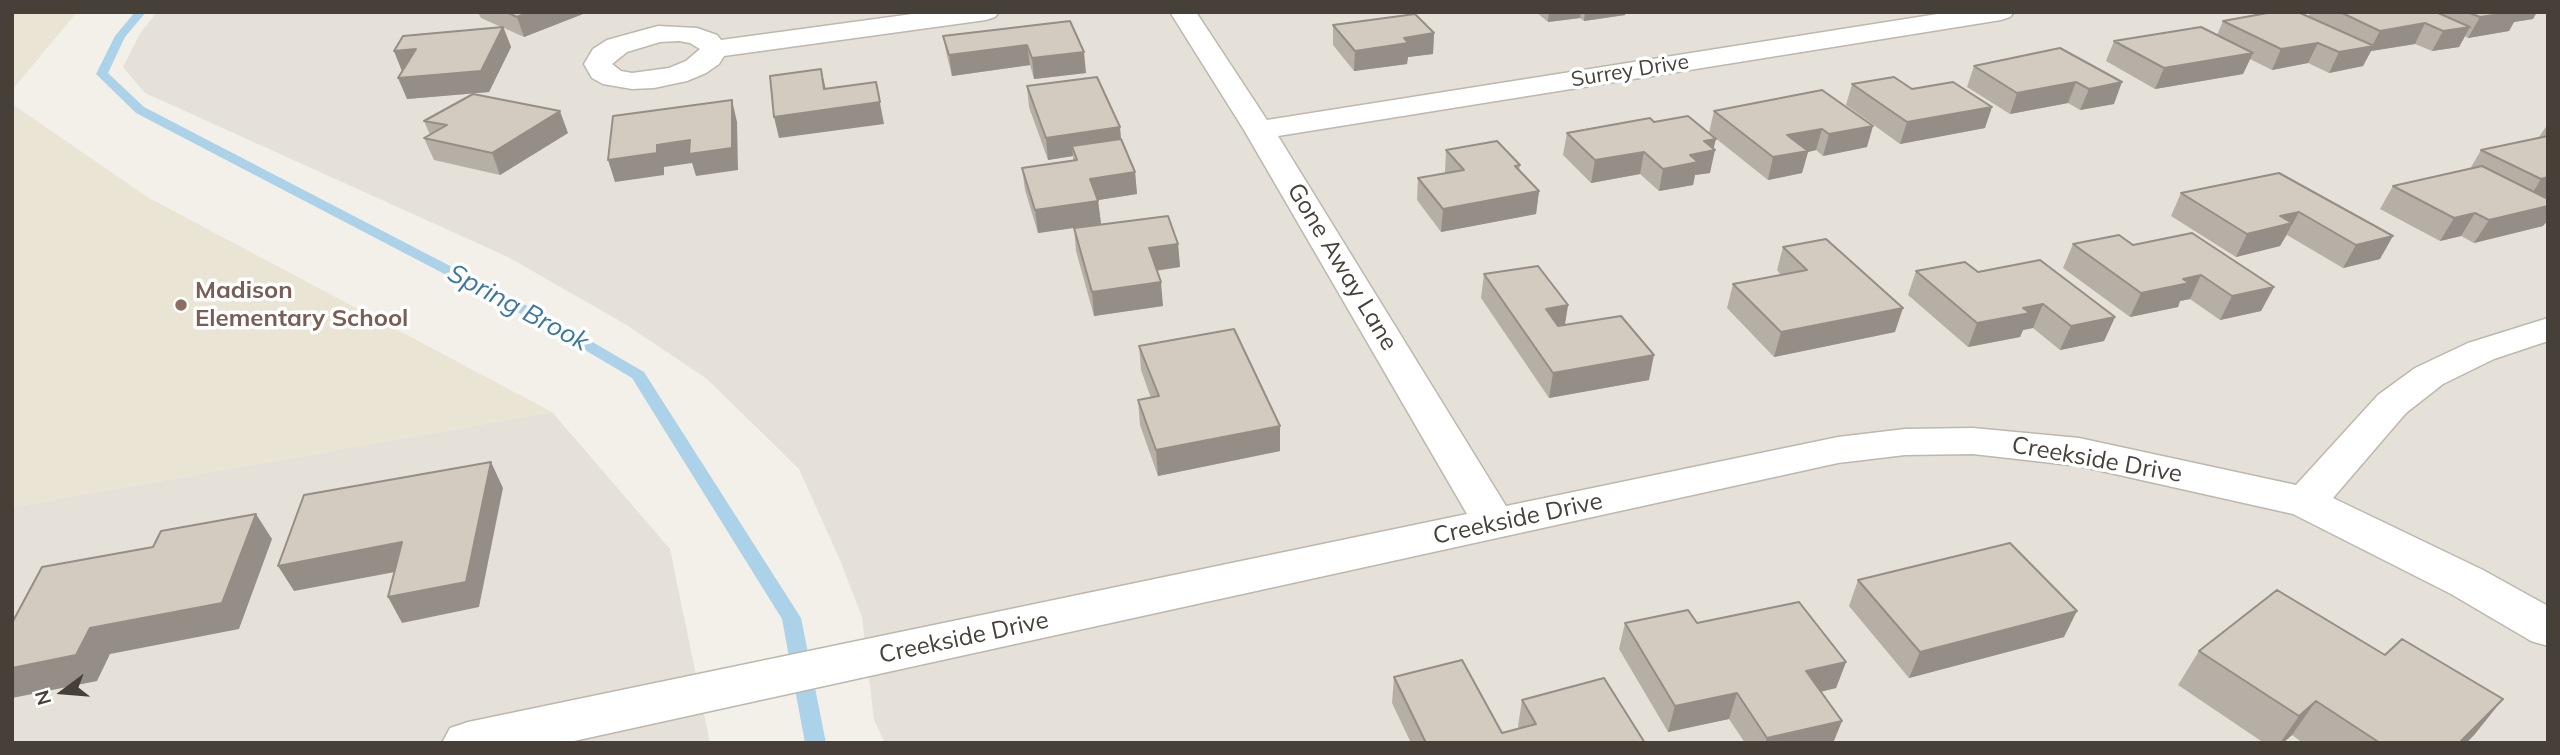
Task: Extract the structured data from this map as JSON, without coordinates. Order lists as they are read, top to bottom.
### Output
{
  "streets": {
    "street": ["Surrey Drive", "Gone Away Lane", "Creekside Drive"]
  },
  "crossings": [
    ["Surrey Drive", "Gone Away Lane"],
    ["Gone Away Lane", "Creekside Drive"]
  ],
  "water": ["Spring Brook"],
  "places": ["Madison Elementary School"],
  "north": "left"
}
